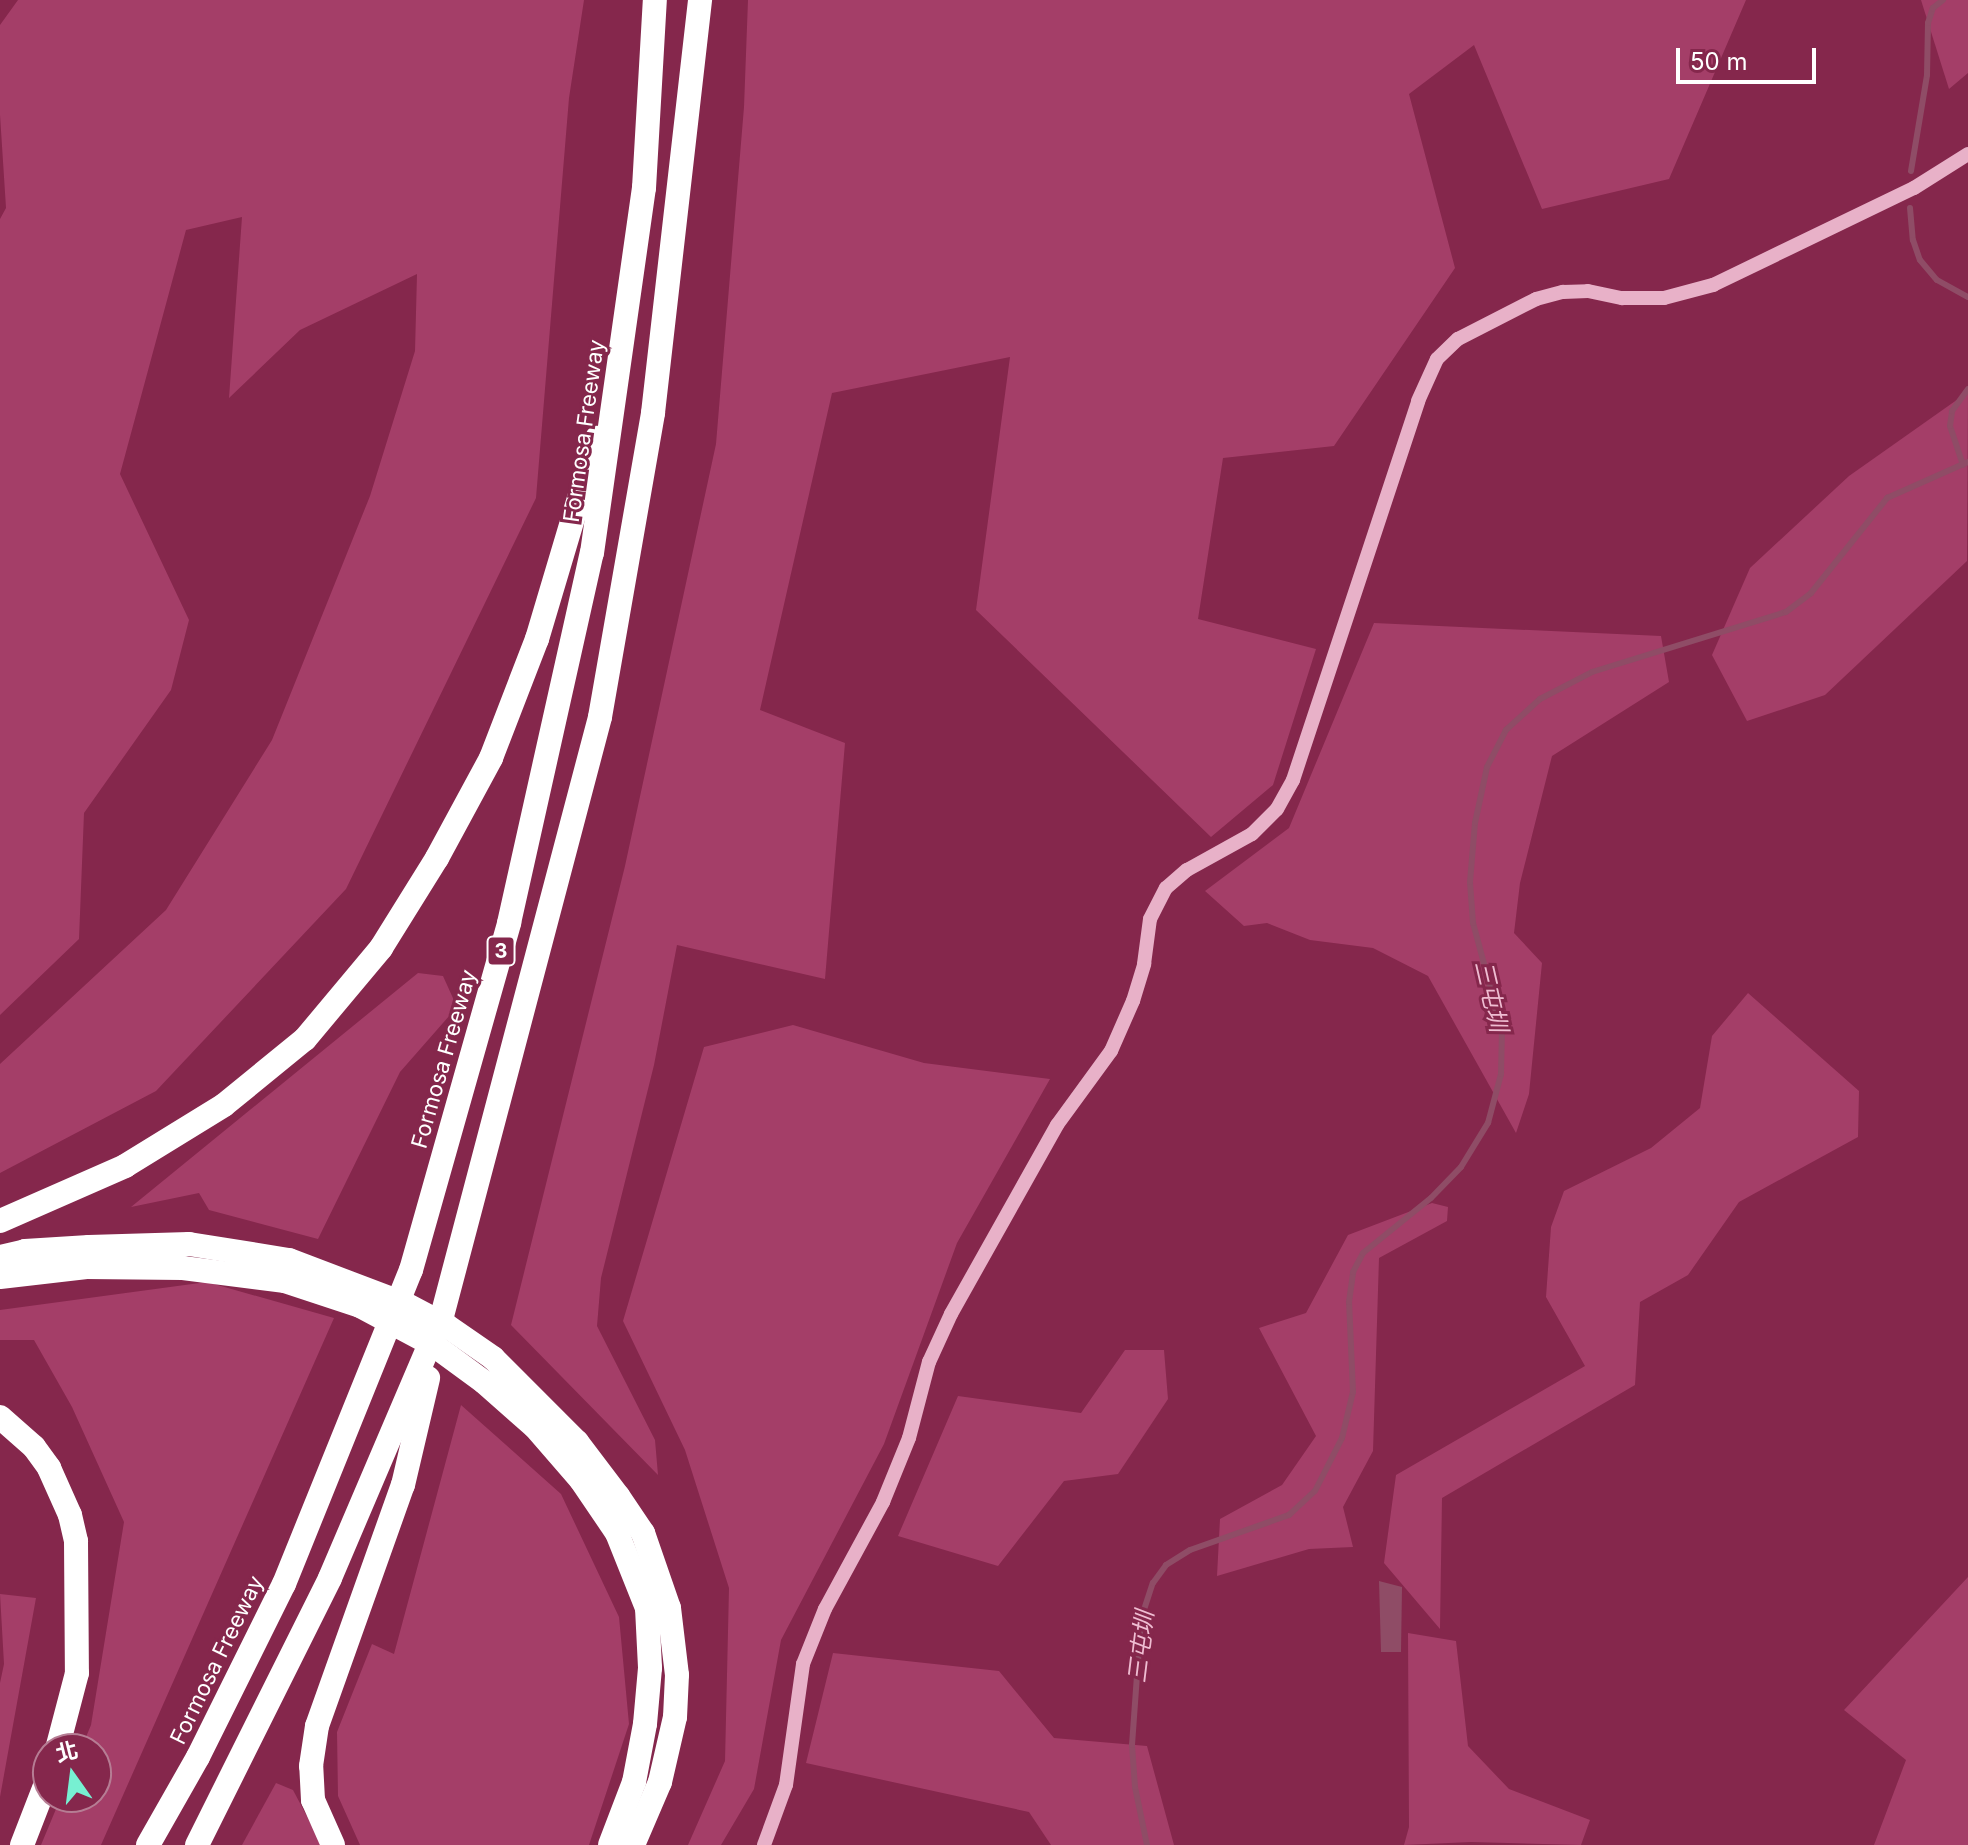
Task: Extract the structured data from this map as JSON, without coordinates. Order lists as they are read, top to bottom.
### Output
{
  "streets": {
    "highway": ["Formosa Freeway", "3"]
  },
  "water": ["三屯圳"],
  "scale_bar": "50 m",
  "north": "top"
}
